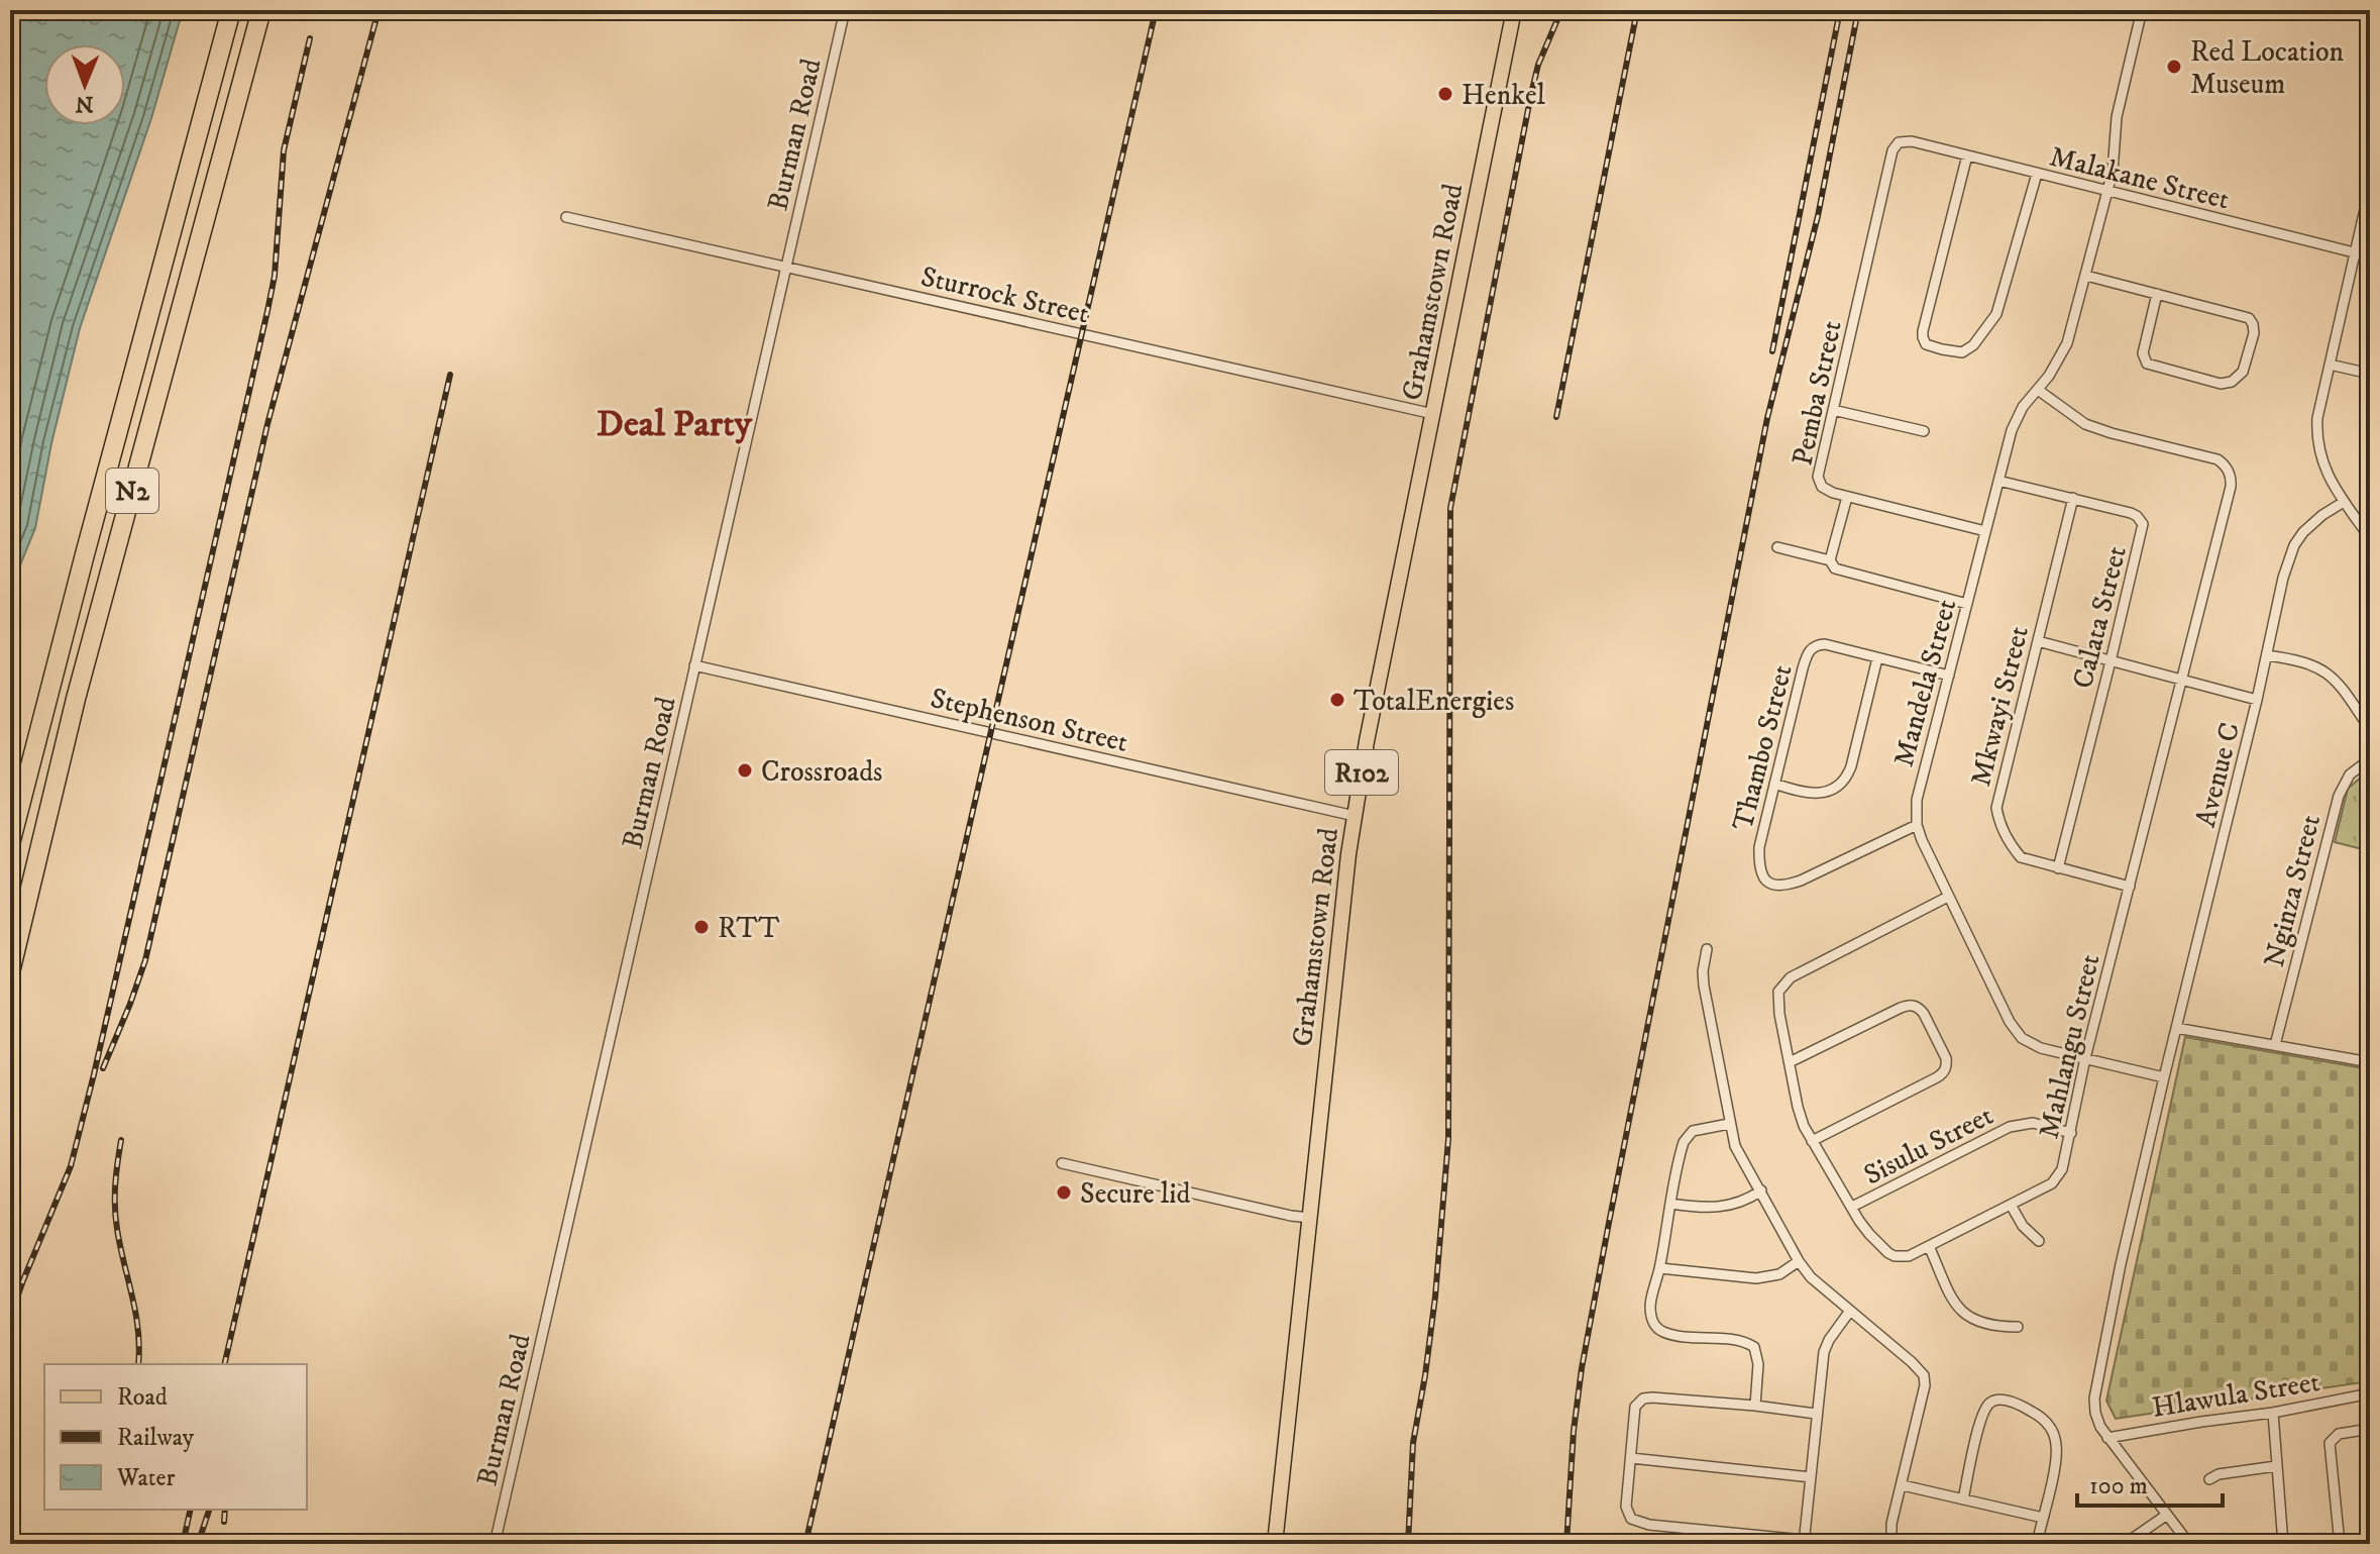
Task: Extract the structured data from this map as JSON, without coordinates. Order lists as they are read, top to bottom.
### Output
{
  "streets": {
    "highway": ["N2"],
    "main road": ["Grahamstown Road", "R102"],
    "street": [
      "Burman Road",
      "Malakane Street",
      "Sturrock Street",
      "Pemba Street",
      "Calata Street",
      "Mandela Street",
      "Mkwayi Street",
      "Stephenson Street",
      "Thambo Street",
      "Avenue C",
      "Nginza Street",
      "Mahlangu Street",
      "Sisulu Street",
      "Hlawula Street"
    ]
  },
  "crossings": [
    ["Burman Road", "Sturrock Street"],
    ["Burman Road", "Stephenson Street"],
    ["Malakane Street", "Pemba Street"],
    ["Malakane Street", "Mandela Street"],
    ["Grahamstown Road", "Sturrock Street"],
    ["Grahamstown Road", "Stephenson Street"],
    ["Pemba Street", "Mandela Street"],
    ["Calata Street", "Mandela Street"],
    ["Calata Street", "Mkwayi Street"],
    ["Mandela Street", "Thambo Street"],
    ["Mandela Street", "Avenue C"],
    ["Mandela Street", "Mahlangu Street"],
    ["Mkwayi Street", "Mahlangu Street"],
    ["Avenue C", "Hlawula Street"],
    ["Mahlangu Street", "Sisulu Street"]
  ],
  "districts": ["Deal Party"],
  "places": [
    "Red Location Museum",
    "Henkel",
    "TotalEnergies",
    "Crossroads",
    "RTT",
    "Secure lid"
  ],
  "legend": ["Road", "Railway", "Water"],
  "scale_bar": "100 m",
  "north": "bottom"
}
